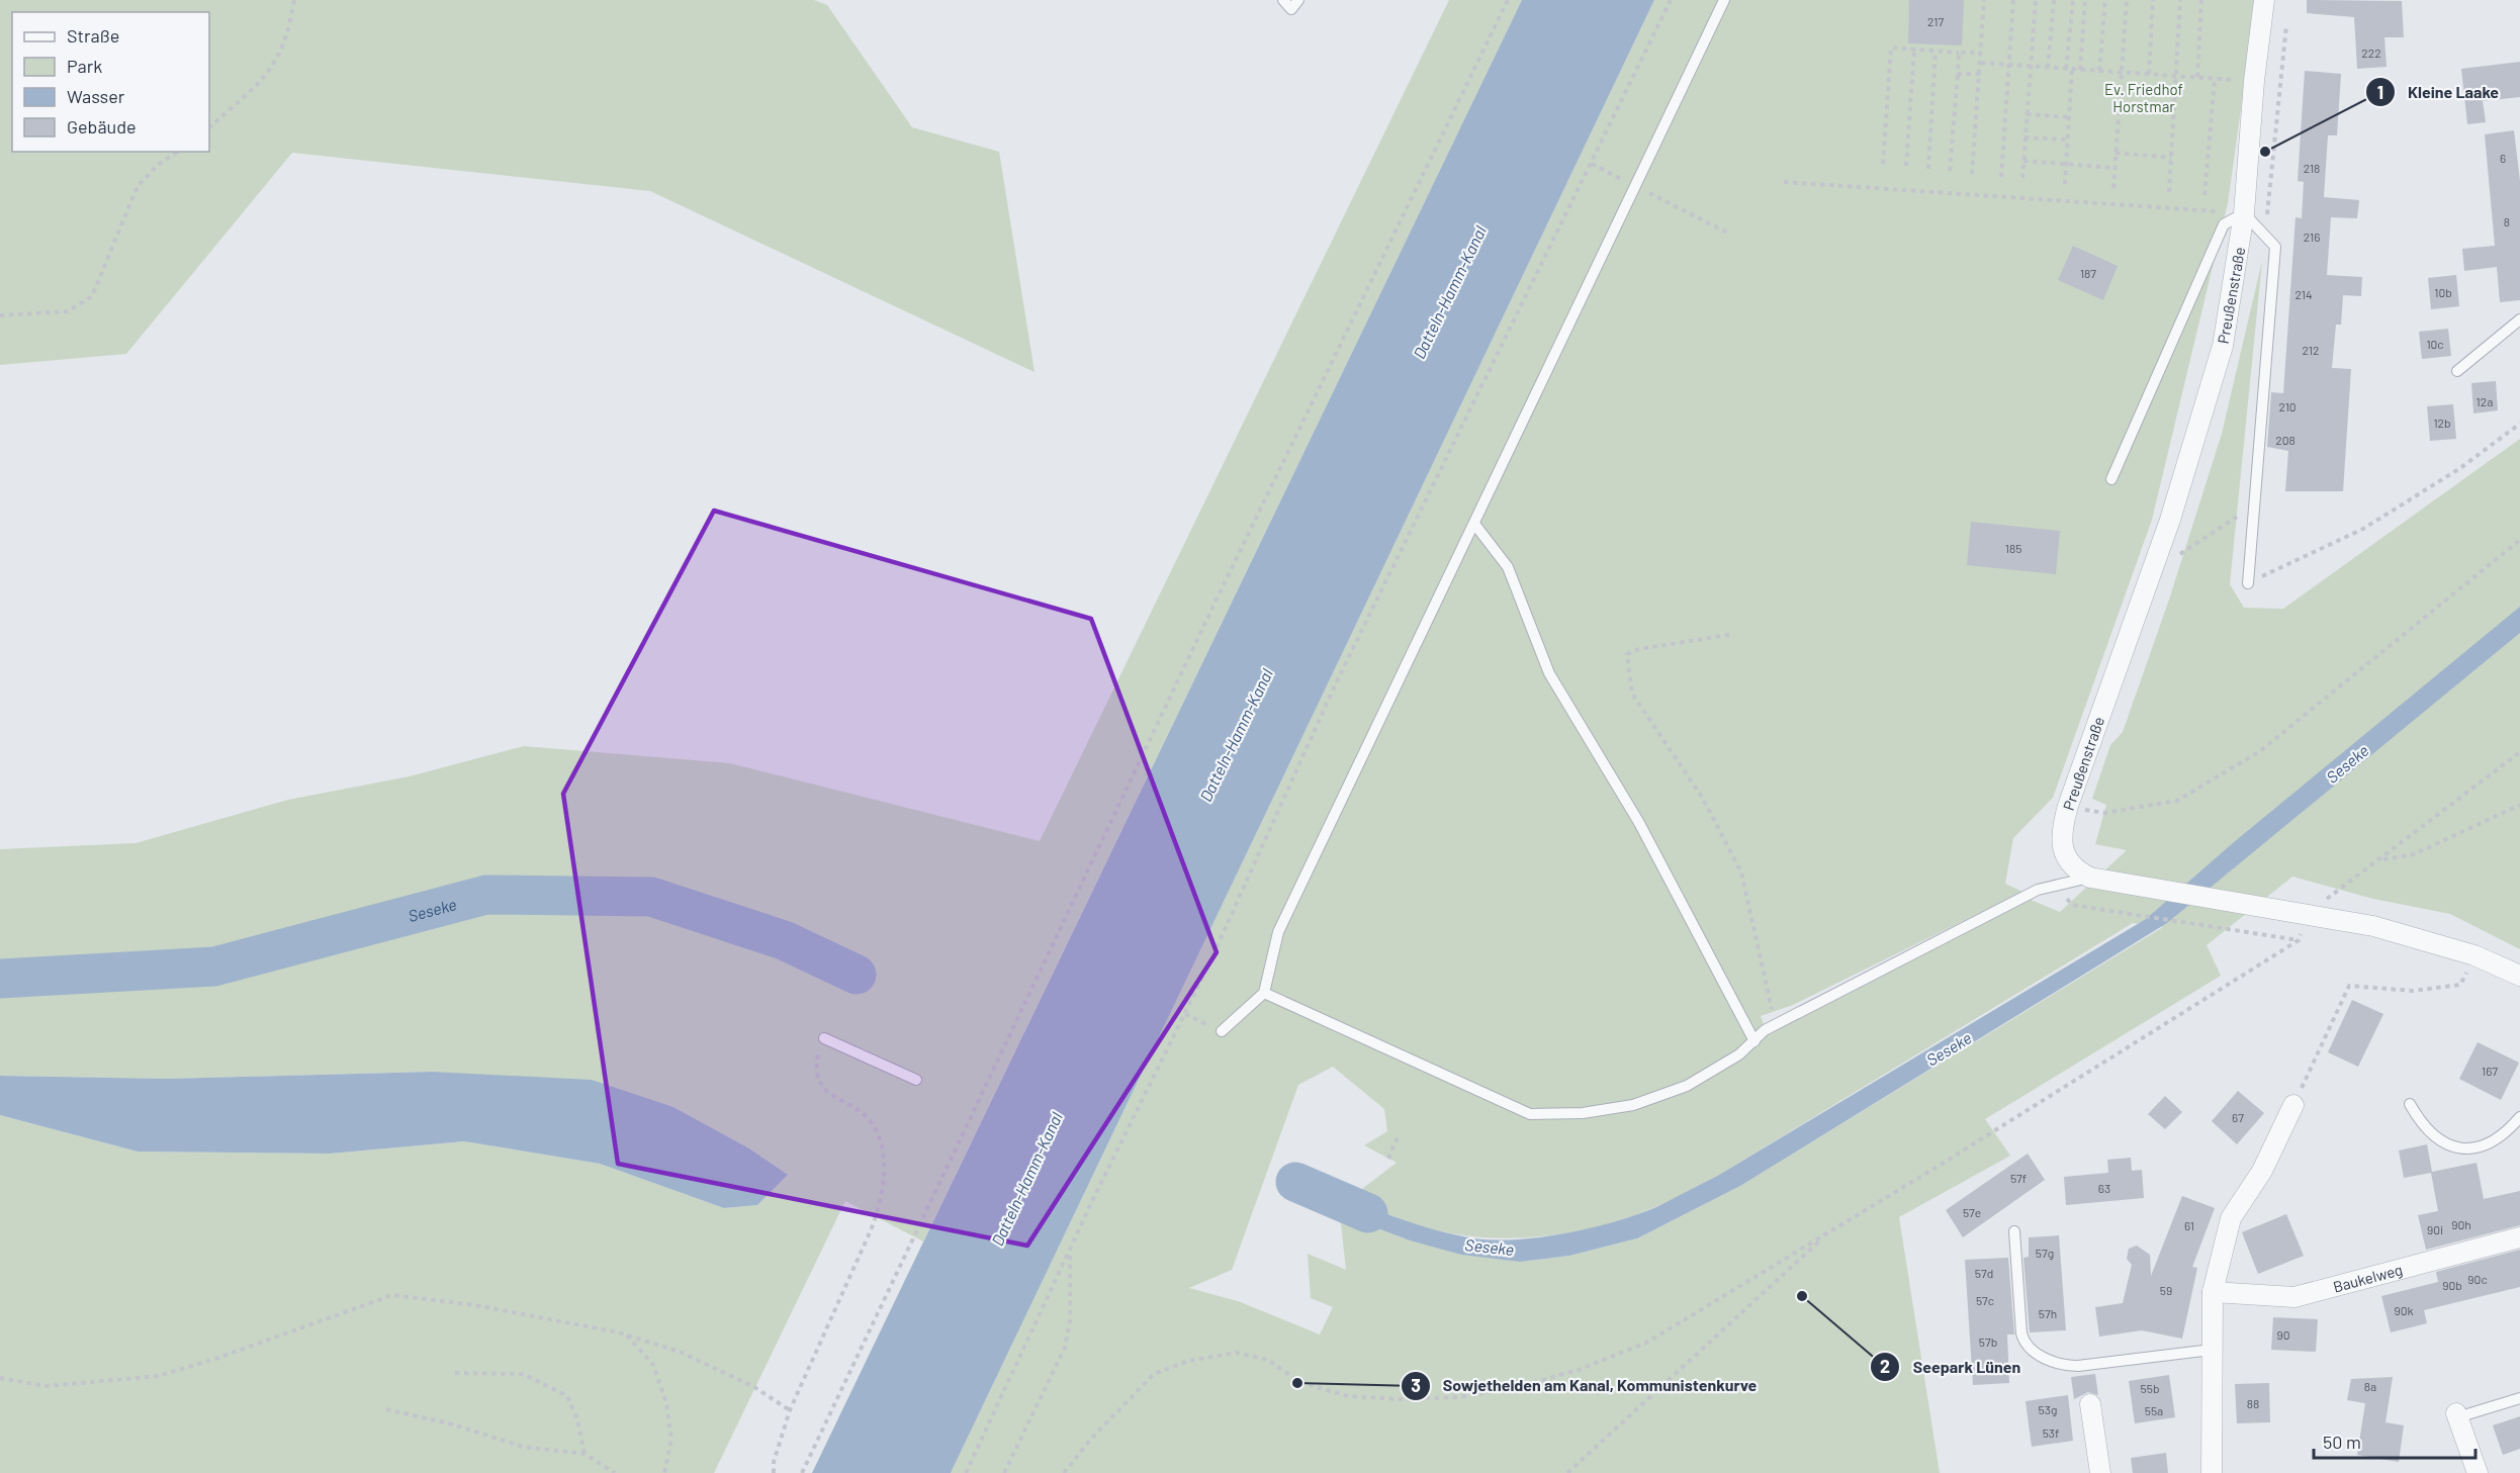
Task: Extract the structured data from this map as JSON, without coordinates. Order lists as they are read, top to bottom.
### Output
{
  "streets": {
    "street": ["Preußenstraße", "Baukelweg"]
  },
  "water": ["Datteln-Hamm-Kanal", "Seseke"],
  "parks": ["Ev. Friedhof Horstmar"],
  "places": ["Kleine Laake", "Seepark Lünen", "Sowjethelden am Kanal, Kommunistenkurve"],
  "house_numbers": [
    "217",
    "222",
    "6",
    "218",
    "8",
    "216",
    "187",
    "10b",
    "214",
    "10c",
    "212",
    "12a",
    "210",
    "12b",
    "208",
    "185",
    "167",
    "67",
    "57f",
    "63",
    "57e",
    "90h",
    "61",
    "90i",
    "57g",
    "57d",
    "90c",
    "90b",
    "59",
    "57c",
    "90k",
    "57h",
    "90",
    "57b",
    "8a",
    "55b",
    "88",
    "53g",
    "55a",
    "53f"
  ],
  "legend": [
    "Straße",
    "Park",
    "Wasser",
    "Gebäude"
  ],
  "scale_bar": "50 m"
}
